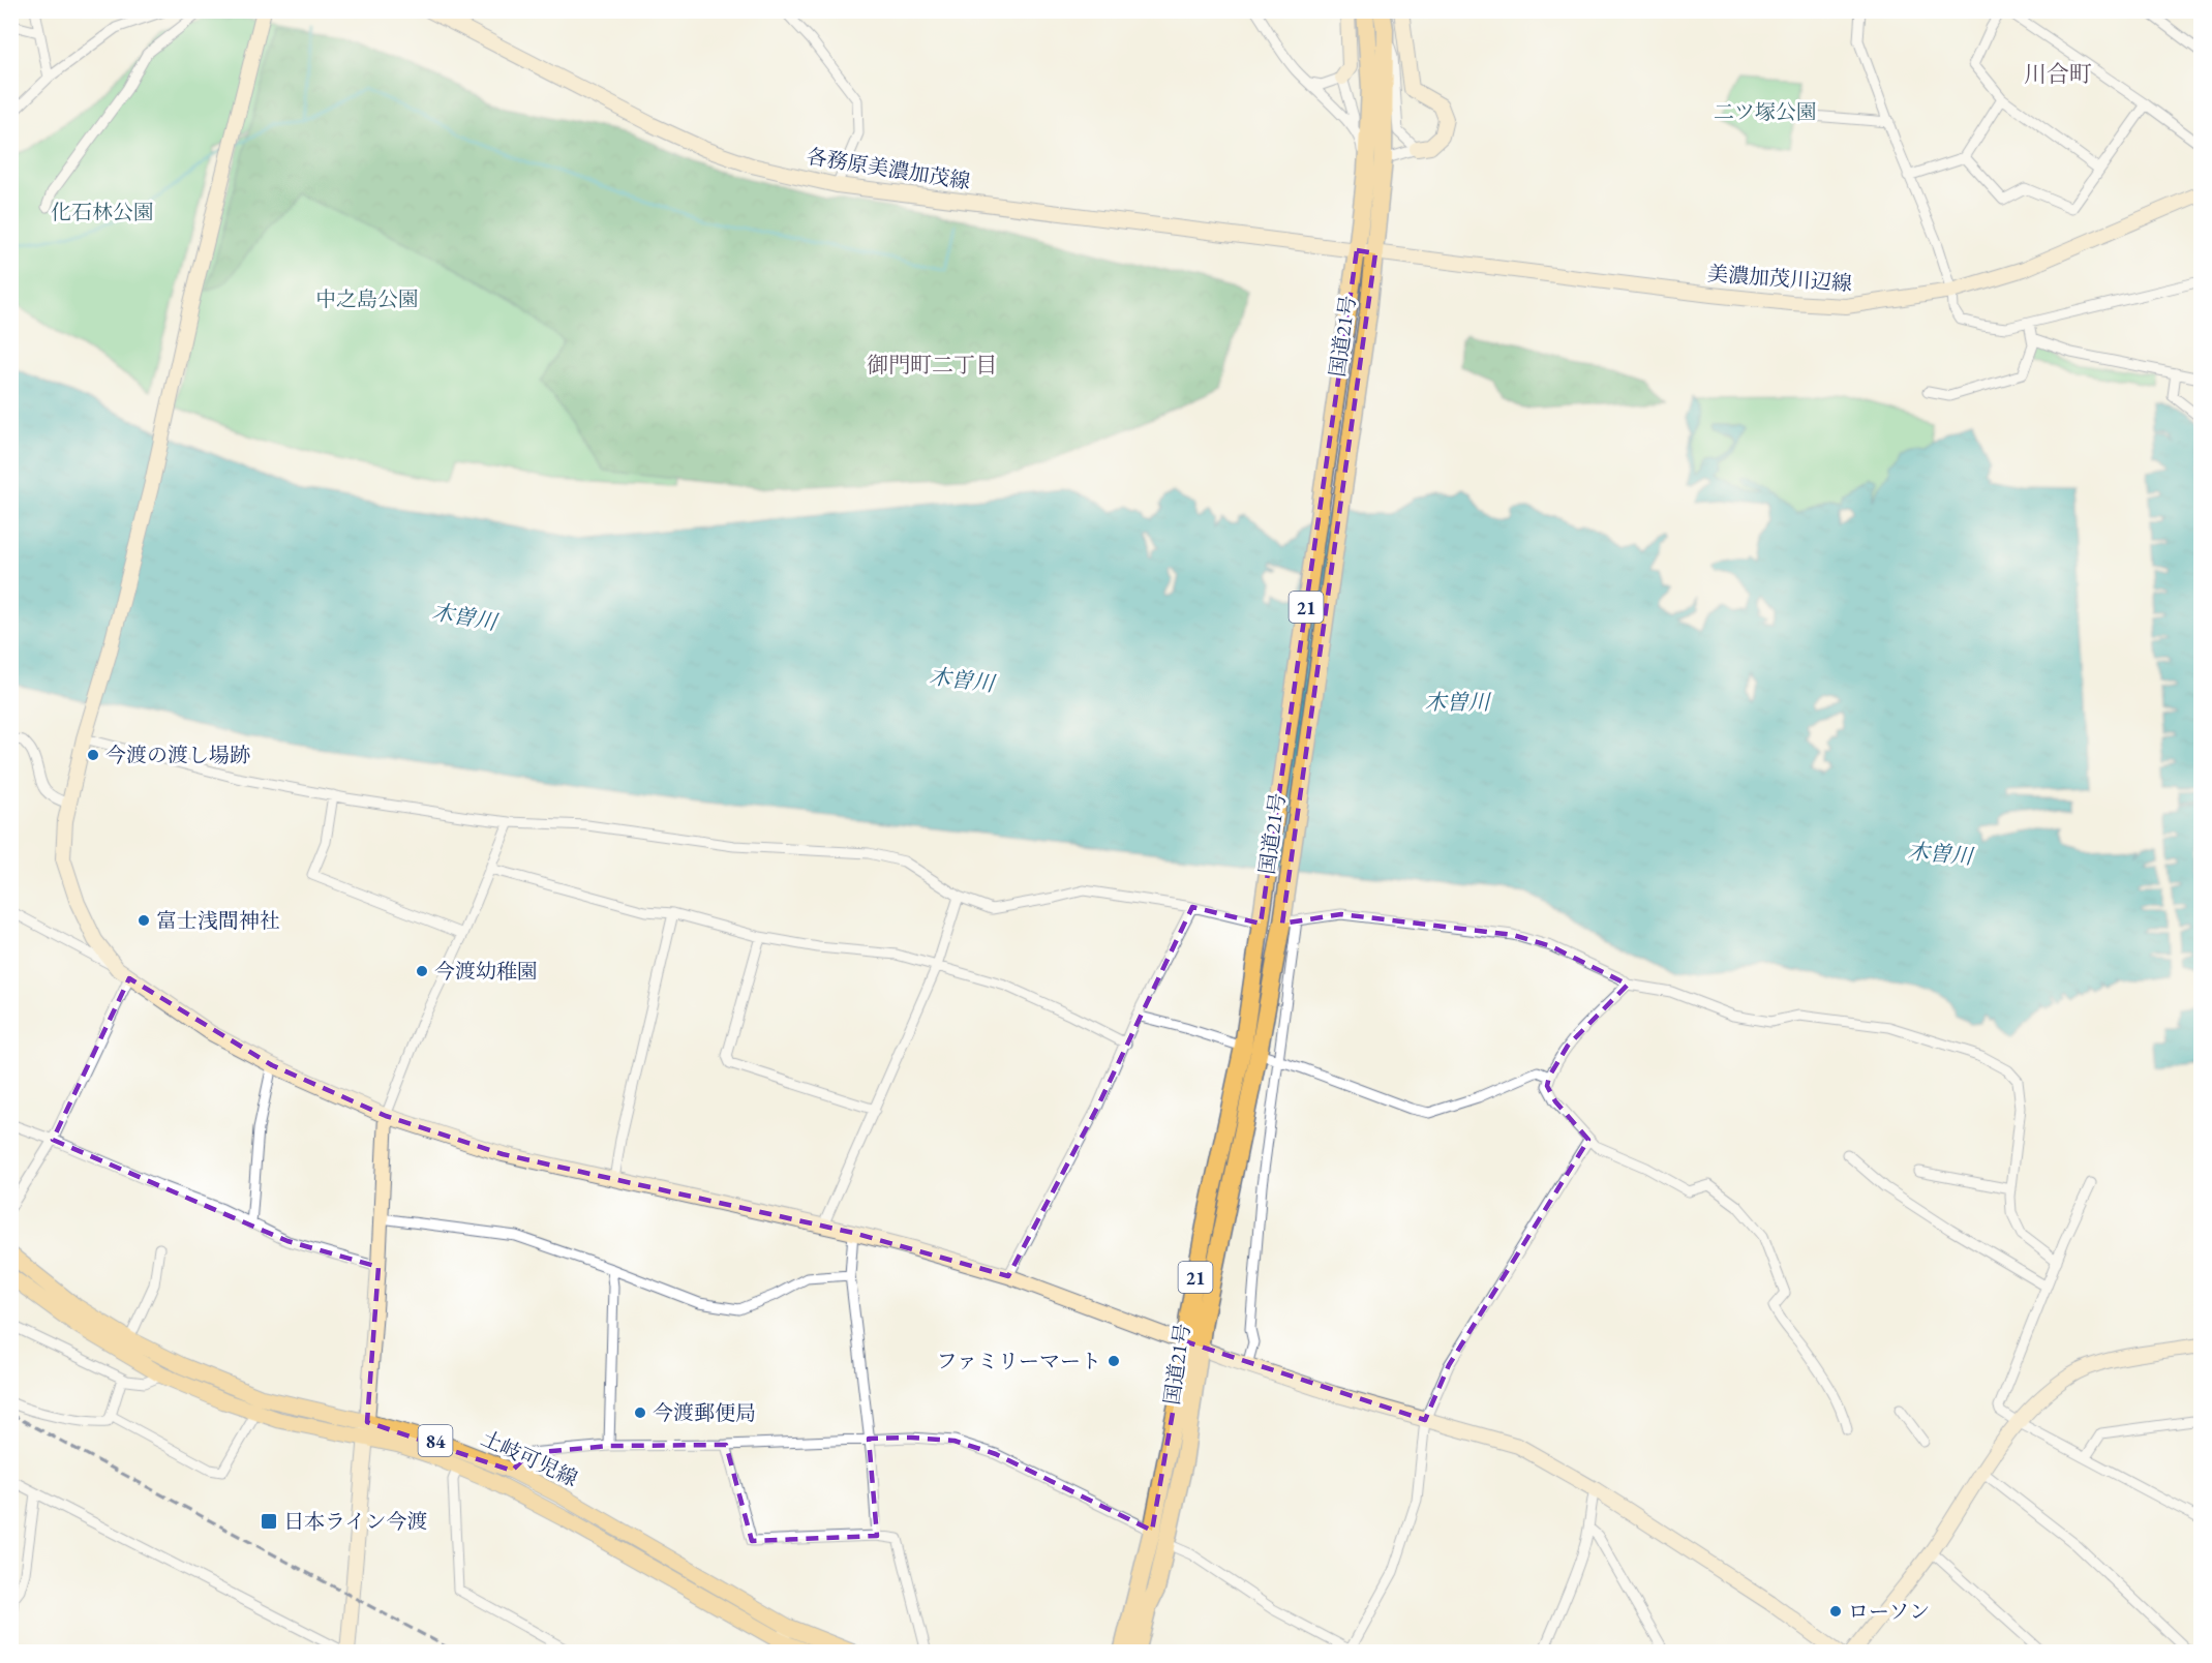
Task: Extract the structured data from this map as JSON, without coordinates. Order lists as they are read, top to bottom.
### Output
{
  "streets": {
    "highway": ["国道21号", "21"],
    "main road": ["84", "土岐可児線"],
    "street": ["各務原美濃加茂線", "美濃加茂川辺線"]
  },
  "crossings": [
    ["各務原美濃加茂線", "美濃加茂川辺線"],
    ["各務原美濃加茂線", "国道21号"],
    ["美濃加茂川辺線", "国道21号"]
  ],
  "districts": ["川合町", "御門町二丁目"],
  "water": ["木曽川"],
  "parks": ["二ツ塚公園", "化石林公園", "中之島公園"],
  "places": {
    "other": [
      "今渡の渡し場跡",
      "富士浅間神社",
      "今渡幼稚園",
      "ファミリーマート",
      "今渡郵便局",
      "ローソン"
    ],
    "transit": ["日本ライン今渡"]
  }
}
